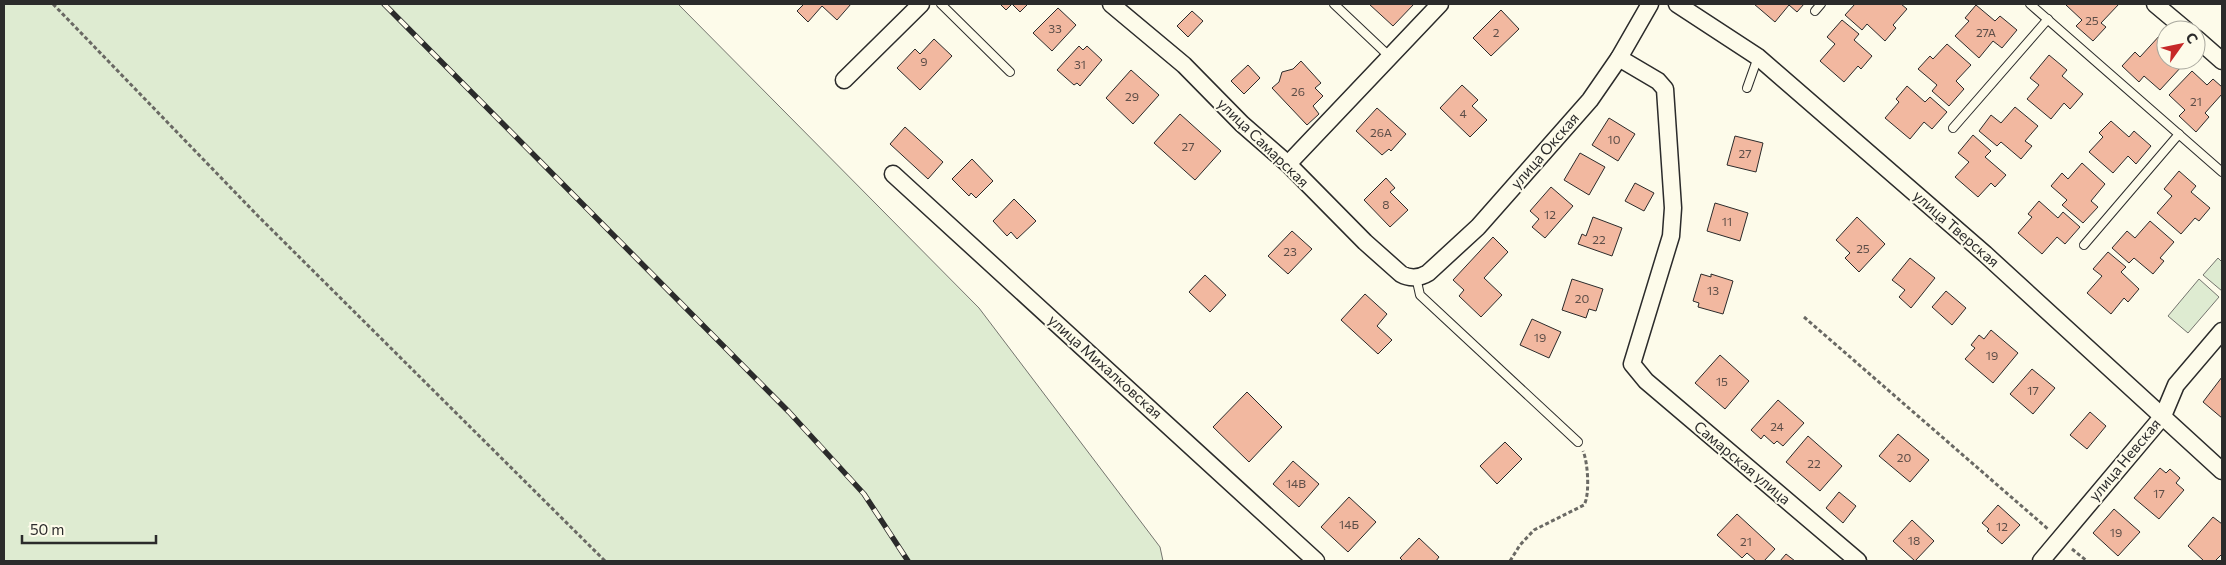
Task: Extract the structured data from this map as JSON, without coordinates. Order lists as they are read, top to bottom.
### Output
{
  "streets": {
    "street": [
      "улица Самарская",
      "улица Окская",
      "улица Тверская",
      "улица Михалковская",
      "улица Невская",
      "Самарская улица"
    ]
  },
  "crossings": [
    ["улица Самарская", "улица Окская"],
    ["улица Окская", "Самарская улица"],
    ["улица Тверская", "улица Невская"]
  ],
  "house_numbers": [
    "25",
    "33",
    "2",
    "27А",
    "9",
    "31",
    "26",
    "29",
    "21",
    "4",
    "26А",
    "10",
    "27",
    "27",
    "8",
    "12",
    "11",
    "22",
    "25",
    "23",
    "13",
    "20",
    "19",
    "19",
    "15",
    "17",
    "24",
    "20",
    "22",
    "14В",
    "17",
    "14Б",
    "12",
    "19",
    "18",
    "21"
  ],
  "scale_bar": "50 m",
  "north": "top right"
}
